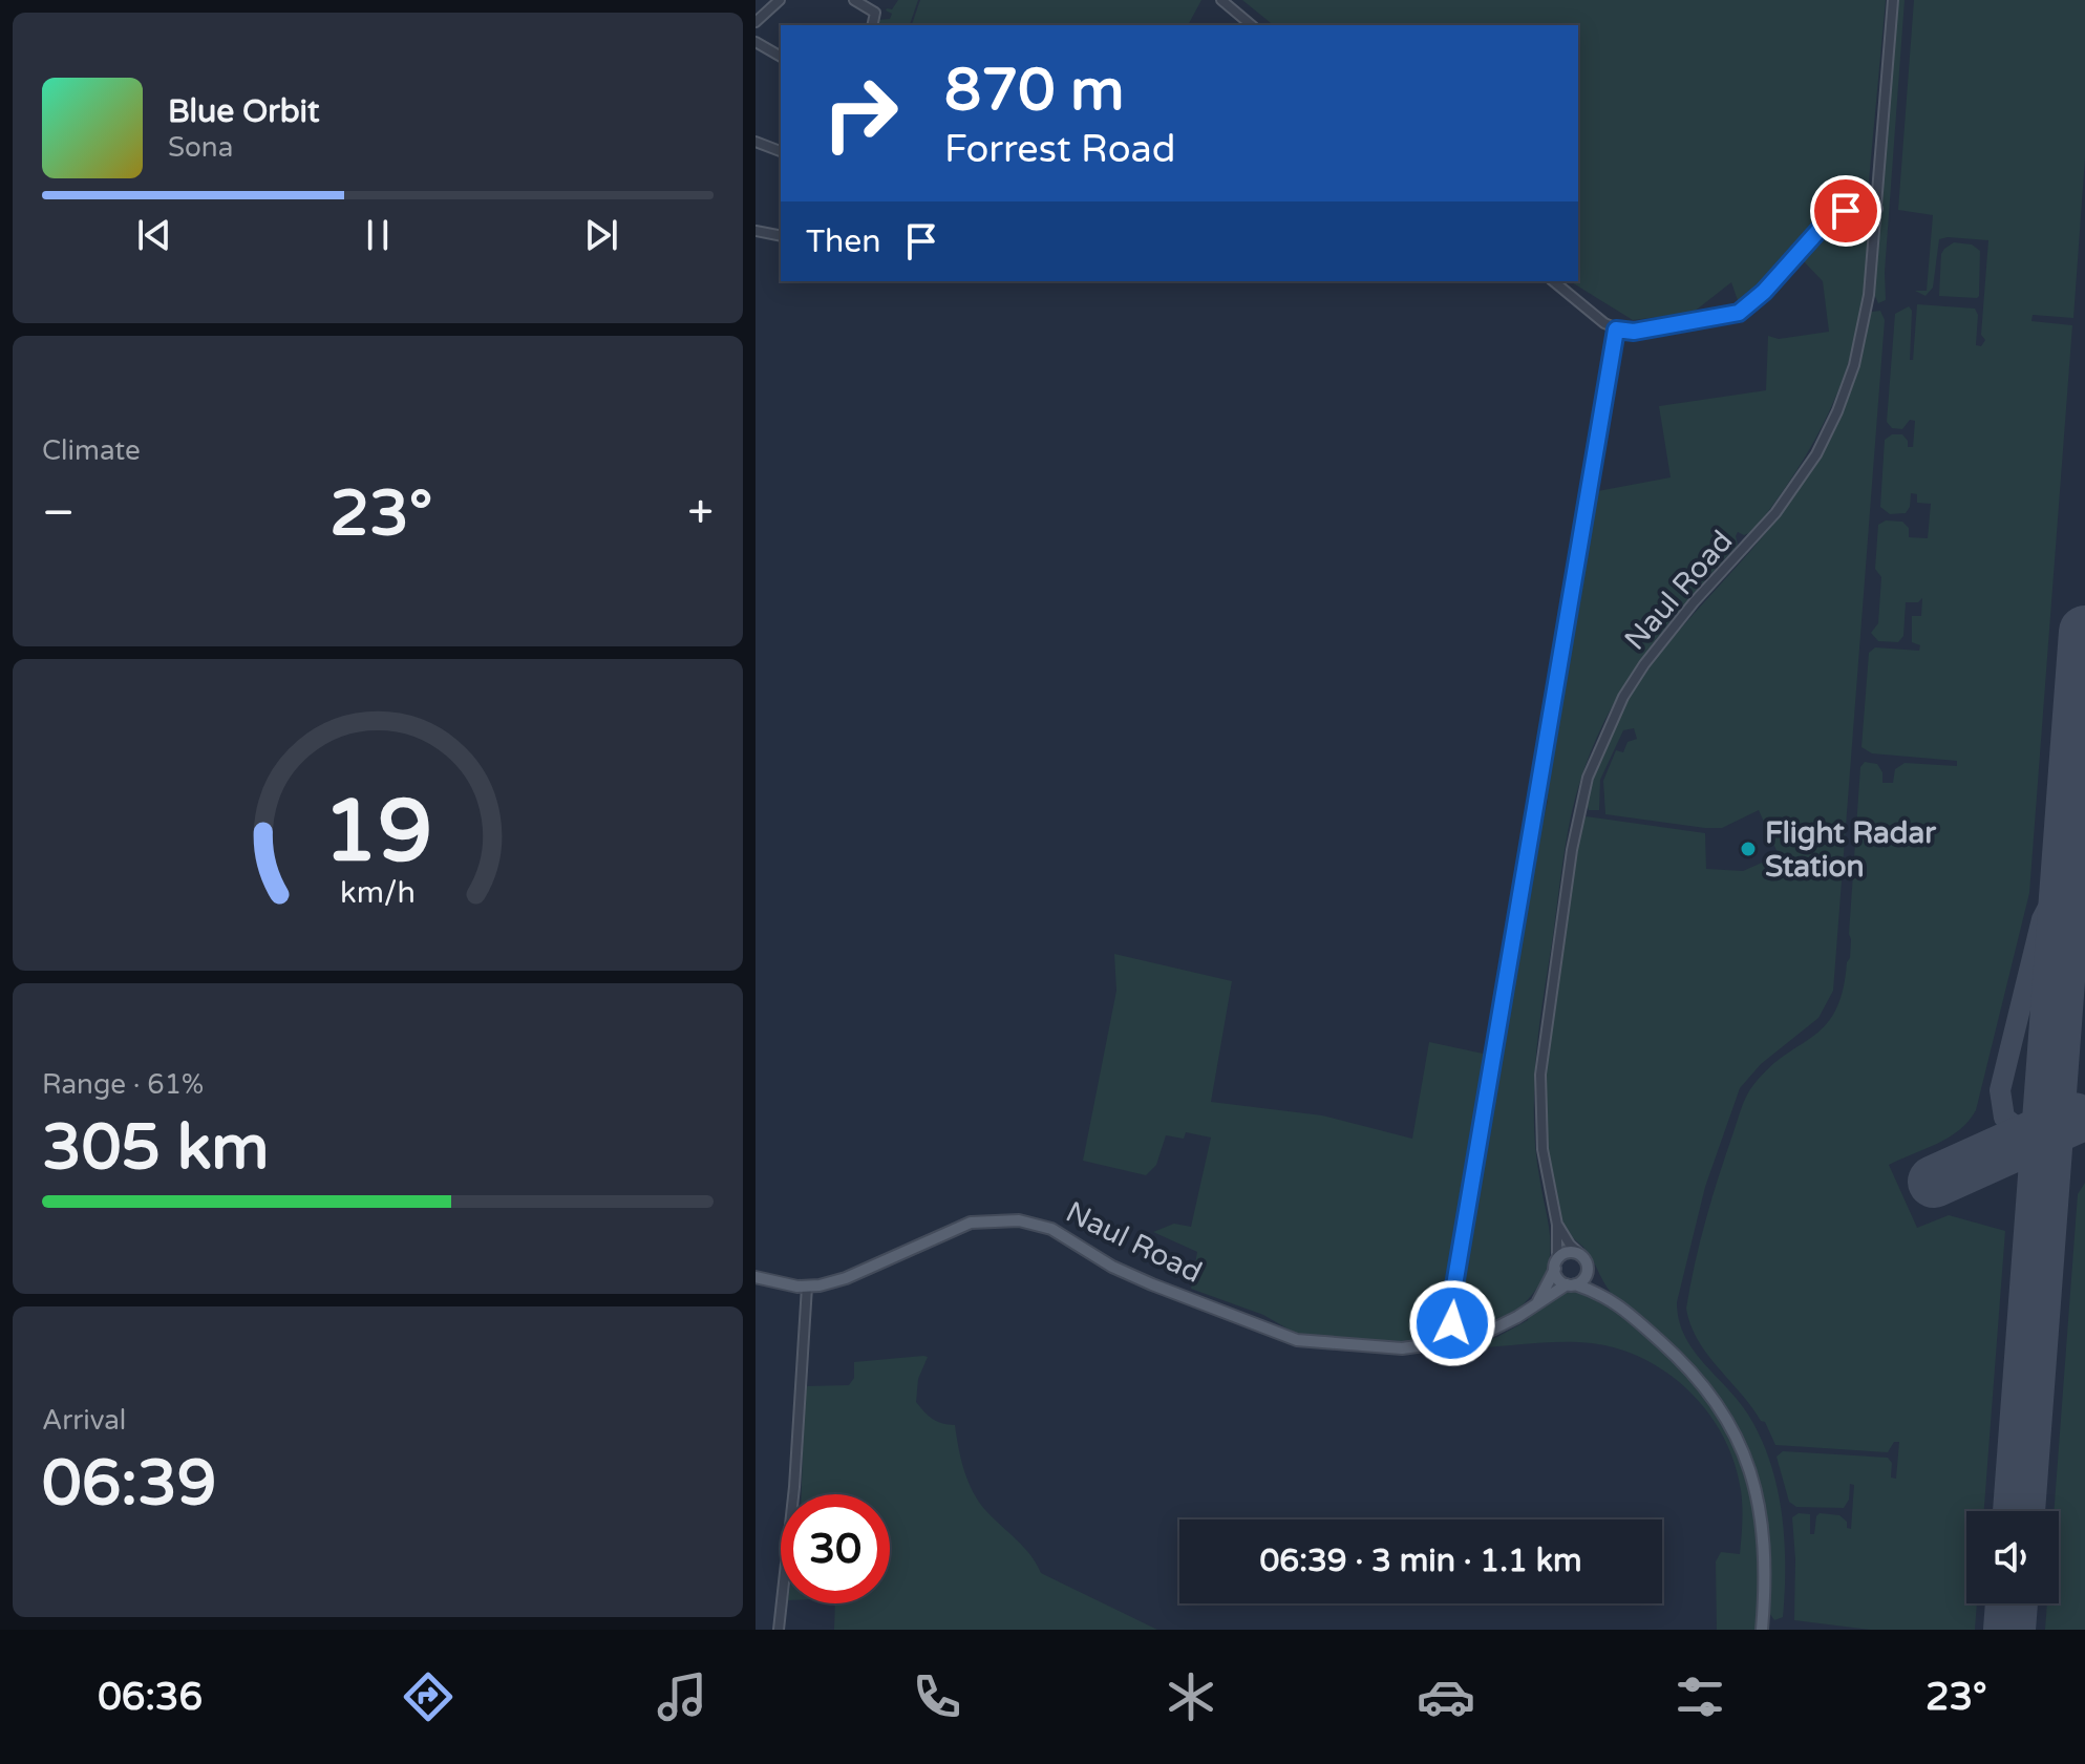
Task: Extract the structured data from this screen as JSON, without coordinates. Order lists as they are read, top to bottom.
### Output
{
  "streets": {
    "main road": ["Naul Road"]
  },
  "places": ["Flight Radar Station"],
  "page": {
    "turn": ["870 m", "Forrest Road"],
    "song": ["Blue Orbit", "Sona"],
    "then": "Then",
    "tile": [
      "Climate",
      ["Range · 61%", "305 km"],
      ["Arrival", "06:39"]
    ],
    "heat": ["−", "23°", "+"],
    "limit": "30",
    "trip": "06:39 · 3 min · 1.1 km",
    "tabs": ["06:36", "23°"],
    "gauge": ["19", "km/h"]
  }
}
